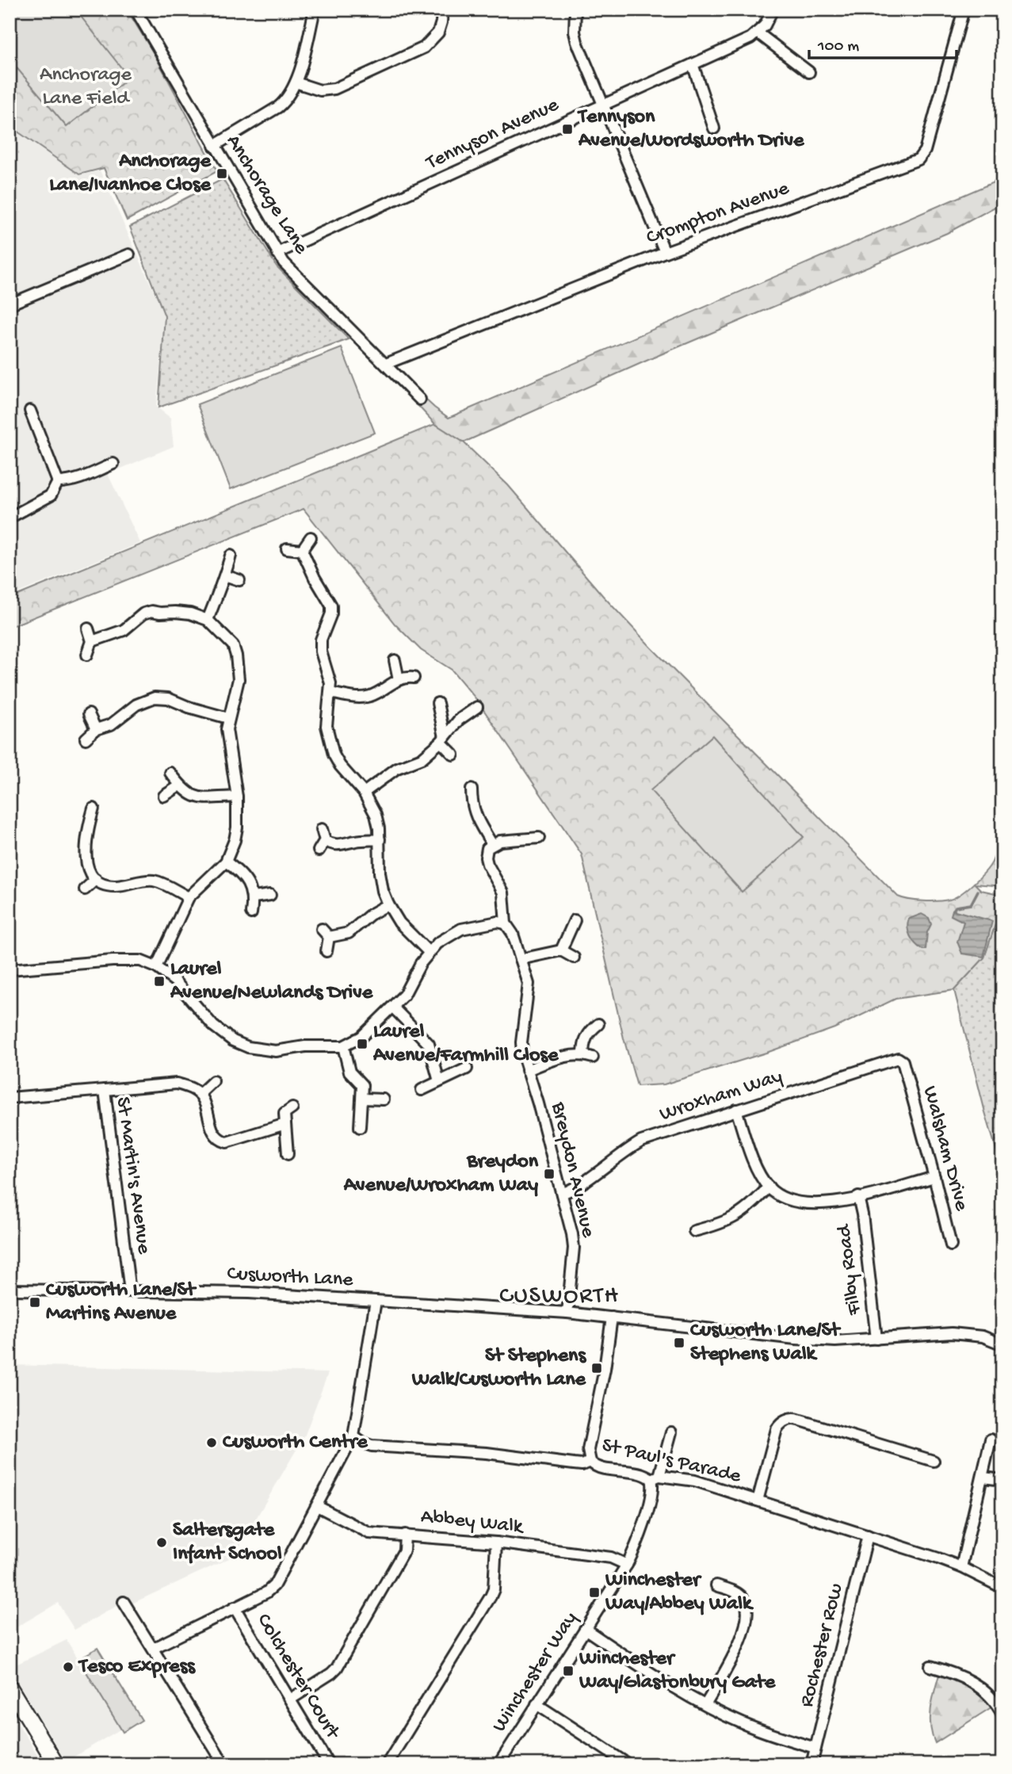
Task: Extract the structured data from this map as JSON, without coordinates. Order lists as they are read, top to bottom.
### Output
{
  "streets": {
    "street": [
      "Tennyson Avenue",
      "Anchorage Lane",
      "Crompton Avenue",
      "Wroxham Way",
      "Walsham Drive",
      "Breydon Avenue",
      "St Martin's Avenue",
      "Filby Road",
      "Cusworth Lane",
      "St Paul's Parade",
      "Abbey Walk",
      "Rochester Row",
      "Winchester Way",
      "Colchester Court"
    ]
  },
  "crossings": [
    ["Tennyson Avenue", "Anchorage Lane"],
    ["Anchorage Lane", "Crompton Avenue"],
    ["Wroxham Way", "Walsham Drive"],
    ["Wroxham Way", "Breydon Avenue"],
    ["Breydon Avenue", "Cusworth Lane"],
    ["St Martin's Avenue", "Cusworth Lane"],
    ["St Paul's Parade", "Rochester Row"],
    ["St Paul's Parade", "Winchester Way"],
    ["Abbey Walk", "Winchester Way"]
  ],
  "districts": ["CUSWORTH"],
  "parks": ["Anchorage Lane Field"],
  "places": {
    "transit": [
      "Tennyson Avenue/Wordsworth Drive",
      "Anchorage Lane/Ivanhoe Close",
      "Laurel Avenue/Newlands Drive",
      "Laurel Avenue/Farmhill Close",
      "Breydon Avenue/Wroxham Way",
      "Cusworth Lane/St Martins Avenue",
      "Cusworth Lane/St Stephens Walk",
      "St Stephens Walk/Cusworth Lane",
      "Winchester Way/Abbey Walk",
      "Winchester Way/Glastonbury Gate"
    ],
    "other": ["Cusworth Centre", "Saltersgate Infant School", "Tesco Express"]
  },
  "scale_bar": "100 m"
}
